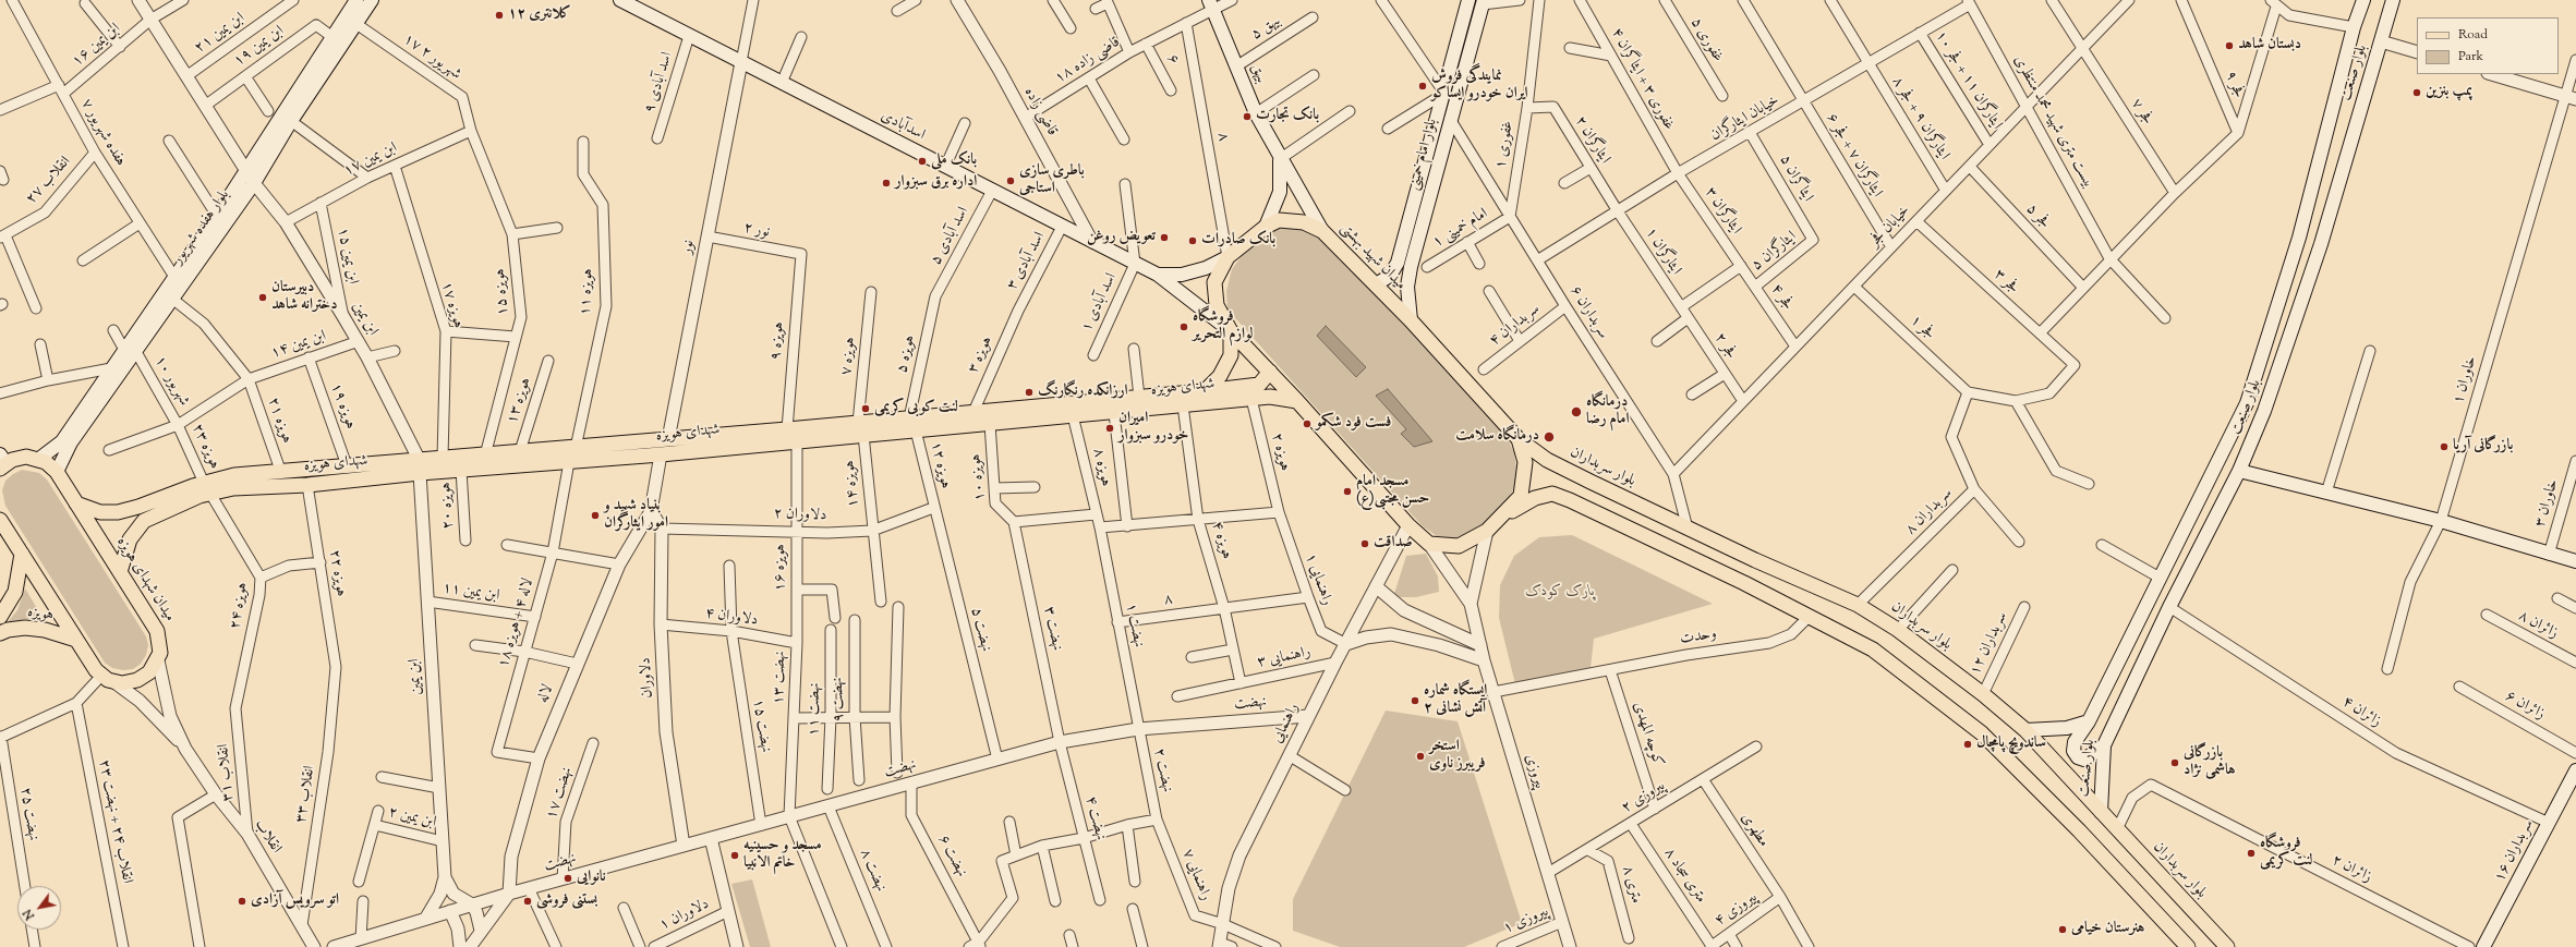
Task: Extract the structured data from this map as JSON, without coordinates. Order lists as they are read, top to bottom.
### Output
{
  "streets": {
    "main road": [
      "بلوار صنعت",
      "بیهق",
      "اسدآبادی",
      "بلوار امام خمینی",
      "بلوار هفده شهریور",
      "میدان شهید بهشتی",
      "شهدای هویزه",
      "بلوار سربداران",
      "میدان شهدای هویزه",
      "هویزه",
      "سربداران ۱۶"
    ],
    "street": [
      "بیهق ۵",
      "ابن یمین ۲۱",
      "غفوری ۵",
      "ابن یمین ۱۶",
      "ابن یمین ۱۹",
      "۱۷ شهریور ۲",
      "۶",
      "قاضی زاده ۱۸",
      "غفوری ۳ + ایثاگران ۴",
      "ایثارگران ۱۱ + فجر ۱۰",
      "اسد آبادی ۹",
      "فجر ۹",
      "قاضی زاده",
      "فجر ۷",
      "خیابان ایثارگران",
      "ایثارگران ۹ + فجر ۸",
      "بیست متری شهید محمد منتظری",
      "هفده شهریور ۷",
      "۸",
      "ایثارگران ۲",
      "غفوری ۱",
      "ایثارگران ۷ + فجر ۶",
      "ابن یمین ۱۷",
      "ایثاگران ۵",
      "انقلاب ۲۷",
      "ایثارگران ۳",
      "فجر ۵",
      "خیابان فجر",
      "امام خمینی ۱",
      "نور ۲",
      "اسد آبادی ۵",
      "نور",
      "ایثارگران ۱",
      "ایثارگران ۵",
      "ابن یمین ۱۵",
      "اسد آبادی ۳",
      "فجر ۳",
      "هویزه ۱۵",
      "هویزه ۱۱",
      "فجر ۴",
      "اسد آبادی ۱",
      "هویزه ۱۷",
      "سربداران ۶",
      "ابن یمین",
      "سربداران ۴",
      "فجر ۱",
      "هویزه ۹",
      "ابن یمین ۱۴",
      "فجر ۲",
      "هویزه ۵",
      "هویزه ۳",
      "هویزه ۷",
      "خاوران ۱",
      "شهریور ۱۰",
      "هویزه ۱۳",
      "هویزه ۱۹",
      "هویزه ۲۱",
      "هویزه ۲۳",
      "هویزه ۲",
      "هویزه ۱۲",
      "هویزه ۸",
      "هویزه ۱۰",
      "هویزه ۱۴",
      "خاوران ۳",
      "هویزه ۲۰",
      "سربداران ۸",
      "دلاوران ۲",
      "هویزه ۴",
      "هویزه ۱۶",
      "هویزه ۲۲",
      "راهنمایی ۱",
      "ابن یمین ۱۱",
      "هویزه ۲۴",
      "دلاوران ۴",
      "لاله ۴ + هویزه ۱۸",
      "نهضت ۱",
      "زائران ۸",
      "نهضت ۳",
      "نهضت ۵",
      "وحدت",
      "سربداران ۱۲",
      "راهنمایی ۳",
      "دلاوران",
      "نهضت ۱۳",
      "لاله",
      "نهضت ۹",
      "نهضت",
      "زائران ۶",
      "نهضت ۱۱",
      "زائران ۴",
      "راهنمایی",
      "نهضت ۱۵",
      "کوچه المهدی",
      "نهضت ۲",
      "پیروزی",
      "انقلاب ۳۱",
      "نهضت ۱۷",
      "انقلاب ۳۳",
      "پیروزی ۲",
      "نهضت ۲۵",
      "ابن یمین ۲",
      "نهضت ۴",
      "انقلاب ۲۴ + نهضت ۲۳",
      "مطهری",
      "انقلاب",
      "نهضت ۶",
      "زائران ۲",
      "نهضت ۸",
      "راهنمایی ۷",
      "متری سجاد ۸",
      "۸ متری",
      "پیروزی ۴",
      "دلاوران ۱",
      "پیروزی ۱"
    ]
  },
  "crossings": [
    ["بیهق ۵", "بیهق"],
    ["ابن یمین ۲۱", "ابن یمین"],
    ["ابن یمین ۱۶", "هفده شهریور ۷"],
    ["ابن یمین ۱۶", "ابن یمین"],
    ["ابن یمین ۱۹", "بلوار هفده شهریور"],
    ["ابن یمین ۱۹", "ابن یمین"],
    ["۱۷ شهریور ۲", "ابن یمین ۱۷"],
    ["۱۷ شهریور ۲", "بلوار هفده شهریور"],
    ["۱۷ شهریور ۲", "هویزه ۱۵"],
    ["۶", "قاضی زاده ۱۸"],
    ["قاضی زاده ۱۸", "بیهق"],
    ["قاضی زاده ۱۸", "قاضی زاده"],
    ["قاضی زاده ۱۸", "۸"],
    ["بلوار صنعت", "بلوار سربداران"],
    ["بلوار صنعت", "زائران ۴"],
    ["بیهق", "میدان شهید بهشتی"],
    ["غفوری ۳ + ایثاگران ۴", "خیابان ایثارگران"],
    ["غفوری ۳ + ایثاگران ۴", "ایثارگران ۳"],
    ["ایثارگران ۱۱ + فجر ۱۰", "خیابان ایثارگران"],
    ["ایثارگران ۱۱ + فجر ۱۰", "خیابان فجر"],
    ["اسد آبادی ۹", "اسدآبادی"],
    ["قاضی زاده", "اسدآبادی"],
    ["فجر ۷", "خیابان فجر"],
    ["خیابان ایثارگران", "ایثارگران ۹ + فجر ۸"],
    ["خیابان ایثارگران", "بیست متری شهید محمد منتظری"],
    ["خیابان ایثارگران", "ایثارگران ۲"],
    ["خیابان ایثارگران", "ایثارگران ۷ + فجر ۶"],
    ["خیابان ایثارگران", "ایثاگران ۵"],
    ["خیابان ایثارگران", "ایثارگران ۳"],
    ["خیابان ایثارگران", "ایثارگران ۱"],
    ["خیابان ایثارگران", "سربداران ۶"],
    ["ایثارگران ۹ + فجر ۸", "خیابان فجر"],
    ["بیست متری شهید محمد منتظری", "خیابان فجر"],
    ["اسدآبادی", "اسد آبادی ۵"],
    ["اسدآبادی", "نور"],
    ["اسدآبادی", "میدان شهید بهشتی"],
    ["اسدآبادی", "اسد آبادی ۳"],
    ["اسدآبادی", "اسد آبادی ۱"],
    ["هفده شهریور ۷", "انقلاب ۲۷"],
    ["هفده شهریور ۷", "بلوار هفده شهریور"],
    ["۸", "میدان شهید بهشتی"],
    ["۸", "هویزه ۴"],
    ["۸", "راهنمایی ۱"],
    ["۸", "نهضت ۱"],
    ["ایثارگران ۲", "غفوری ۱"],
    ["ایثارگران ۲", "ایثارگران ۱"],
    ["غفوری ۱", "امام خمینی ۱"],
    ["غفوری ۱", "سربداران ۶"],
    ["بلوار امام خمینی", "میدان شهید بهشتی"],
    ["بلوار امام خمینی", "سربداران ۶"],
    ["ایثارگران ۷ + فجر ۶", "خیابان فجر"],
    ["ابن یمین ۱۷", "ابن یمین ۱۵"],
    ["ابن یمین ۱۷", "هویزه ۱۵"],
    ["ابن یمین ۱۷", "هویزه ۱۷"],
    ["ابن یمین ۱۷", "ابن یمین"],
    ["ایثاگران ۵", "ایثارگران ۵"],
    ["ایثارگران ۳", "فجر ۴"],
    ["فجر ۵", "خیابان فجر"],
    ["خیابان فجر", "فجر ۳"],
    ["خیابان فجر", "فجر ۴"],
    ["خیابان فجر", "سربداران ۶"],
    ["خیابان فجر", "فجر ۱"],
    ["خیابان فجر", "فجر ۲"],
    ["بلوار هفده شهریور", "ابن یمین"],
    ["بلوار هفده شهریور", "شهریور ۱۰"],
    ["بلوار هفده شهریور", "هویزه ۲۱"],
    ["بلوار هفده شهریور", "میدان شهدای هویزه"],
    ["امام خمینی ۱", "سربداران ۶"],
    ["نور ۲", "نور"],
    ["نور ۲", "هویزه ۹"],
    ["اسد آبادی ۵", "هویزه ۵"],
    ["نور", "شهدای هویزه"],
    ["ایثارگران ۱", "فجر ۲"],
    ["ایثارگران ۵", "فجر ۴"],
    ["ابن یمین ۱۵", "ابن یمین"],
    ["میدان شهید بهشتی", "شهدای هویزه"],
    ["میدان شهید بهشتی", "بلوار سربداران"],
    ["میدان شهید بهشتی", "راهنمایی"],
    ["اسد آبادی ۳", "هویزه ۳"],
    ["هویزه ۱۵", "شهدای هویزه"],
    ["هویزه ۱۱", "شهدای هویزه"],
    ["هویزه ۱۷", "شهدای هویزه"],
    ["سربداران ۶", "سربداران ۴"],
    ["سربداران ۶", "بلوار سربداران"],
    ["ابن یمین", "ابن یمین ۱۴"],
    ["ابن یمین", "شهدای هویزه"],
    ["ابن یمین", "ابن یمین ۱۱"],
    ["ابن یمین", "ابن یمین ۲"],
    ["هویزه ۹", "شهدای هویزه"],
    ["ابن یمین ۱۴", "شهریور ۱۰"],
    ["ابن یمین ۱۴", "هویزه ۱۹"],
    ["ابن یمین ۱۴", "هویزه ۲۱"],
    ["ابن یمین ۱۴", "هویزه ۲۳"],
    ["هویزه ۵", "شهدای هویزه"],
    ["هویزه ۵", "هویزه ۱۲"],
    ["هویزه ۳", "شهدای هویزه"],
    ["هویزه ۷", "شهدای هویزه"],
    ["هویزه ۷", "هویزه ۱۴"],
    ["شهریور ۱۰", "هویزه ۲۳"],
    ["شهدای هویزه", "هویزه ۱۳"],
    ["شهدای هویزه", "هویزه ۱۹"],
    ["شهدای هویزه", "هویزه ۲۱"],
    ["شهدای هویزه", "هویزه ۲۳"],
    ["شهدای هویزه", "هویزه ۲"],
    ["شهدای هویزه", "هویزه ۱۲"],
    ["شهدای هویزه", "هویزه ۸"],
    ["شهدای هویزه", "هویزه ۱۰"],
    ["شهدای هویزه", "هویزه ۱۴"],
    ["شهدای هویزه", "هویزه ۲۰"],
    ["شهدای هویزه", "هویزه ۴"],
    ["شهدای هویزه", "هویزه ۱۶"],
    ["شهدای هویزه", "هویزه ۲۲"],
    ["شهدای هویزه", "میدان شهدای هویزه"],
    ["شهدای هویزه", "هویزه ۲۴"],
    ["شهدای هویزه", "لاله ۴ + هویزه ۱۸"],
    ["شهدای هویزه", "لاله"],
    ["هویزه ۲۳", "هویزه ۲۴"],
    ["هویزه ۲", "راهنمایی ۱"],
    ["هویزه ۱۲", "دلاوران ۲"],
    ["هویزه ۱۲", "نهضت ۵"],
    ["هویزه ۸", "نهضت ۱"],
    ["بلوار سربداران", "سربداران ۸"],
    ["بلوار سربداران", "سربداران ۱۲"],
    ["بلوار سربداران", "زائران ۲"],
    ["هویزه ۱۰", "نهضت ۳"],
    ["هویزه ۱۴", "دلاوران ۲"],
    ["دلاوران ۲", "هویزه ۱۶"],
    ["دلاوران ۲", "نهضت ۵"],
    ["دلاوران ۲", "دلاوران"],
    ["هویزه ۴", "راهنمایی ۳"],
    ["هویزه ۱۶", "دلاوران ۴"],
    ["هویزه ۱۶", "نهضت ۱۳"],
    ["هویزه ۲۲", "انقلاب ۳۳"],
    ["راهنمایی ۱", "راهنمایی"],
    ["ابن یمین ۱۱", "لاله ۴ + هویزه ۱۸"],
    ["هویزه ۲۴", "انقلاب ۳۱"],
    ["دلاوران ۴", "دلاوران"],
    ["دلاوران ۴", "نهضت ۱۳"],
    ["دلاوران ۴", "نهضت ۱۵"],
    ["لاله ۴ + هویزه ۱۸", "لاله"],
    ["نهضت ۱", "نهضت"],
    ["نهضت ۱", "نهضت ۲"],
    ["نهضت ۳", "نهضت"],
    ["نهضت ۳", "نهضت ۴"],
    ["نهضت ۵", "نهضت"],
    ["وحدت", "کوچه المهدی"],
    ["وحدت", "پیروزی"],
    ["راهنمایی ۳", "راهنمایی"],
    ["دلاوران", "نهضت"],
    ["نهضت ۱۳", "نهضت"],
    ["لاله", "نهضت"],
    ["نهضت", "راهنمایی"],
    ["نهضت", "نهضت ۱۵"],
    ["نهضت", "نهضت ۲"],
    ["نهضت", "نهضت ۱۷"],
    ["نهضت", "نهضت ۴"],
    ["نهضت", "نهضت ۶"],
    ["نهضت", "نهضت ۸"],
    ["زائران ۴", "سربداران ۱۶"],
    ["راهنمایی", "راهنمایی ۷"],
    ["کوچه المهدی", "پیروزی ۲"],
    ["نهضت ۲", "راهنمایی ۷"],
    ["پیروزی", "پیروزی ۲"],
    ["پیروزی", "پیروزی ۱"],
    ["انقلاب ۳۱", "انقلاب"],
    ["انقلاب ۳۳", "انقلاب"],
    ["پیروزی ۲", "مطهری"],
    ["پیروزی ۲", "متری سجاد ۸"],
    ["پیروزی ۲", "۸ متری"],
    ["مطهری", "پیروزی ۴"],
    ["متری سجاد ۸", "پیروزی ۴"]
  ],
  "parks": ["پارک کودک"],
  "places": [
    "کلانتری ۱۲",
    "دبستان شاهد",
    "نمایندگی فروش ایران خودرو ایساکو",
    "پمپ بنزین",
    "بانک تجارت",
    "بانک ملی",
    "باطری سازی استاجی",
    "اداره برق سبزوار",
    "تعویض روغن",
    "بانک صادرات",
    "دبیرستان دخترانه شاهد",
    "فروشگاه لوازم التحریر",
    "ارزانکده رنگارنگ",
    "لنت کوبی کریمی",
    "درمانگاه امام رضا",
    "فست فود شکمو",
    "امیران خودرو سبزوار",
    "درمانگاه سلامت",
    "بازرگانی آریا",
    "مسجد امام حسن مجتبی(ع)",
    "بنیاد شهید و امور ایثارگران",
    "صداقت",
    "ایستگاه شماره ۲ آتش نشانی",
    "ساندویچ پامچال",
    "استخر فریبرز ناوی",
    "بازرگانی هاشمی نژاد",
    "فروشگاه لنت کریمی",
    "مسجد و حسینیه خاتم الانبیا",
    "نانوایی",
    "اتو سرويس آزادی",
    "بستنی فروشی",
    "هنرستان خیامی"
  ],
  "legend": ["Road", "Park"],
  "north": "bottom left"
}
